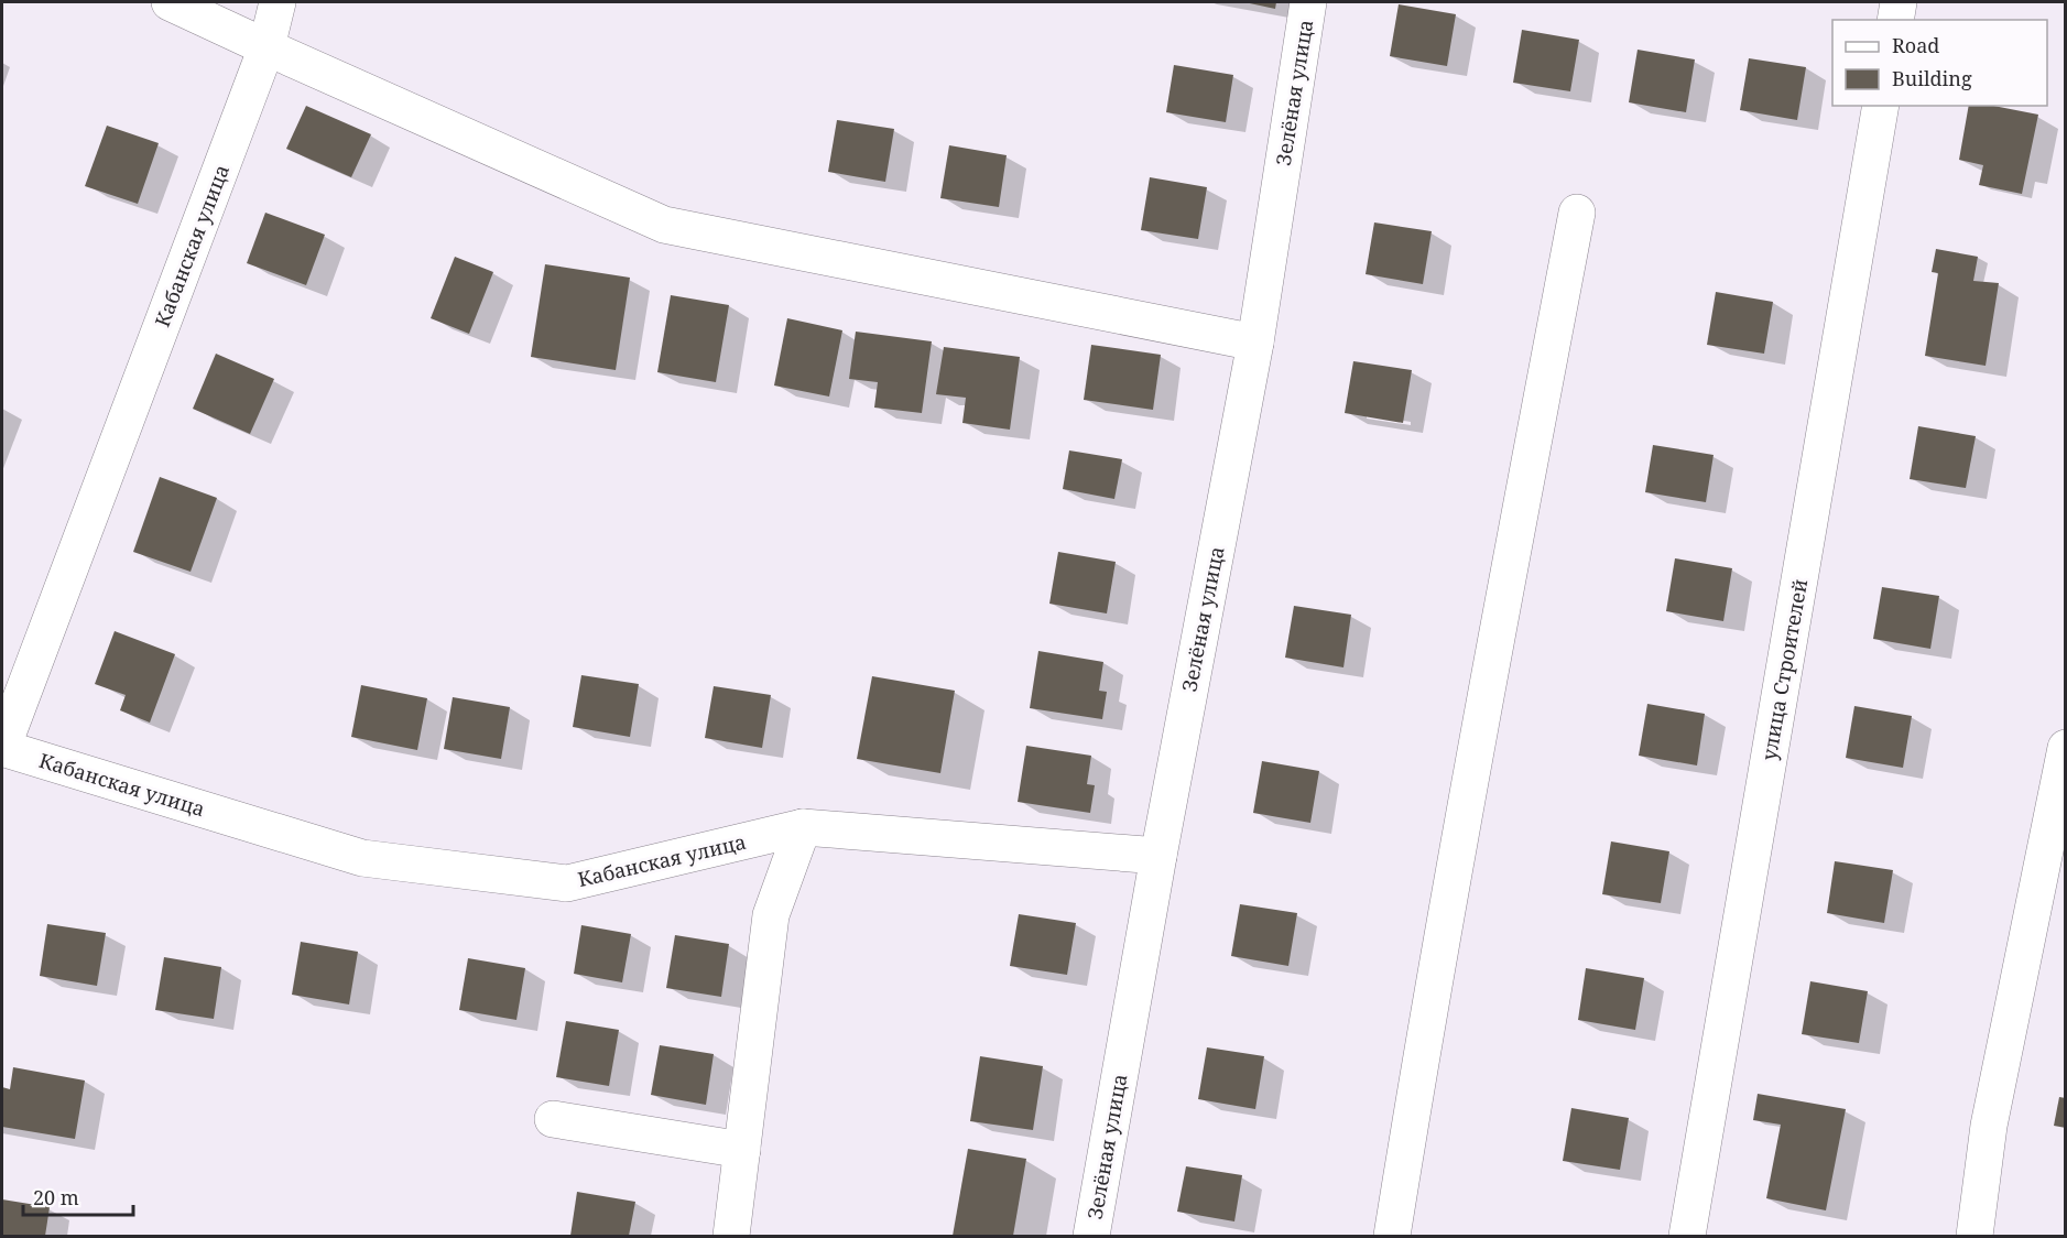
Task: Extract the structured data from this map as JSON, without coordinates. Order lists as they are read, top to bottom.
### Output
{
  "streets": {
    "street": ["Зелёная улица", "Кабанская улица", "улица Строителей"]
  },
  "crossings": [
    ["Зелёная улица", "Кабанская улица"]
  ],
  "legend": ["Road", "Building"],
  "scale_bar": "20 m"
}
